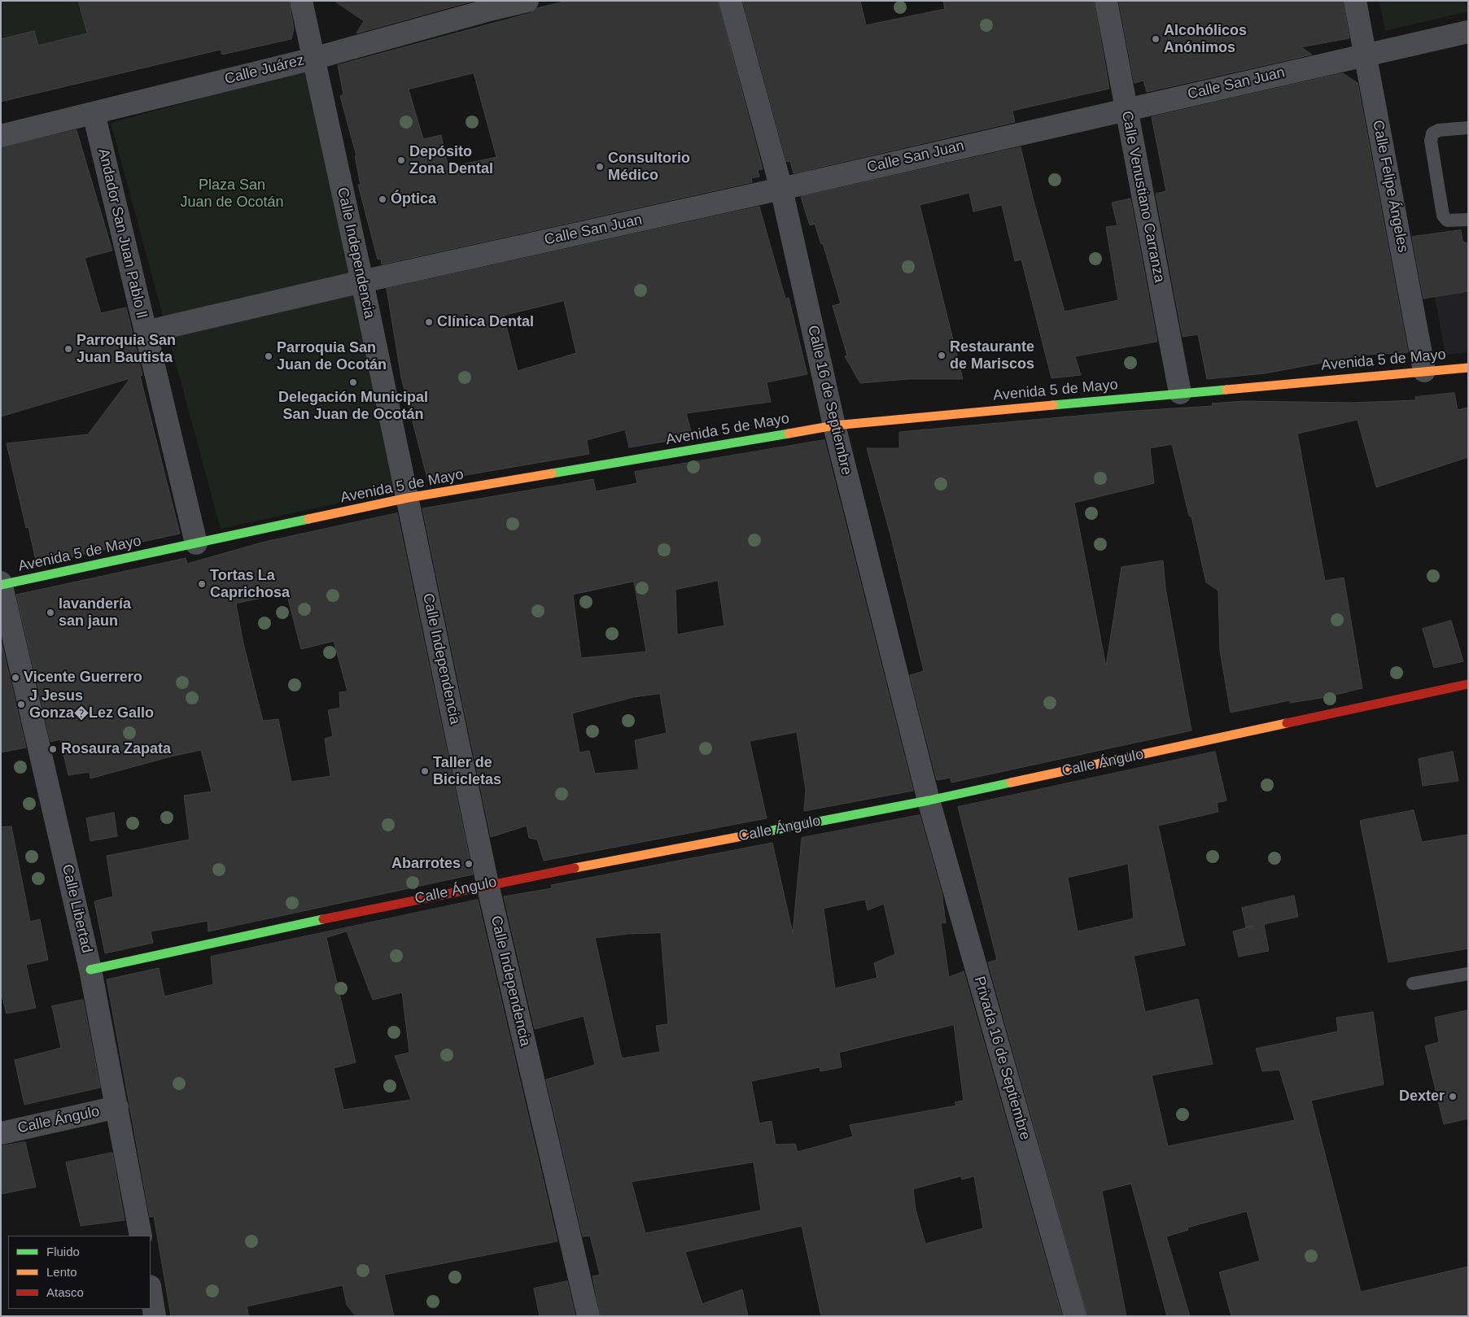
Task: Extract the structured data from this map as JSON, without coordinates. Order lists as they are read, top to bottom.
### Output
{
  "streets": {
    "main road": ["Avenida 5 de Mayo", "Calle Ángulo"],
    "street": [
      "Calle Juárez",
      "Calle San Juan",
      "Calle Felipe Ángeles",
      "Calle Venustiano Carranza",
      "Andador San Juan Pablo ll",
      "Calle Independencia",
      "Calle 16 de Septiembre",
      "Calle Libertad",
      "Privada 16 de Septiembre"
    ]
  },
  "crossings": [
    ["Calle Juárez", "Andador San Juan Pablo ll"],
    ["Calle Juárez", "Calle Independencia"],
    ["Calle San Juan", "Calle Felipe Ángeles"],
    ["Calle San Juan", "Calle Venustiano Carranza"],
    ["Calle San Juan", "Andador San Juan Pablo ll"],
    ["Calle San Juan", "Calle Independencia"],
    ["Calle San Juan", "Calle 16 de Septiembre"],
    ["Calle Felipe Ángeles", "Avenida 5 de Mayo"],
    ["Calle Venustiano Carranza", "Avenida 5 de Mayo"],
    ["Andador San Juan Pablo ll", "Avenida 5 de Mayo"],
    ["Calle Independencia", "Avenida 5 de Mayo"],
    ["Calle Independencia", "Calle Ángulo"],
    ["Avenida 5 de Mayo", "Calle 16 de Septiembre"],
    ["Avenida 5 de Mayo", "Calle Libertad"],
    ["Calle 16 de Septiembre", "Calle Ángulo"],
    ["Calle 16 de Septiembre", "Privada 16 de Septiembre"],
    ["Calle Ángulo", "Calle Libertad"],
    ["Calle Ángulo", "Privada 16 de Septiembre"]
  ],
  "parks": ["Plaza San Juan de Ocotán"],
  "places": [
    "Alcohólicos Anónimos",
    "Depósito Zona Dental",
    "Consultorio Médico",
    "Óptica",
    "Clínica Dental",
    "Parroquia San Juan Bautista",
    "Restaurante de Mariscos",
    "Parroquia San Juan de Ocotán",
    "Delegación Municipal San Juan de Ocotán",
    "Tortas La Caprichosa",
    "lavandería san jaun",
    "Vicente Guerrero",
    "J Jesus Gonza�Lez Gallo",
    "Rosaura Zapata",
    "Taller de Bicicletas",
    "Abarrotes",
    "Dexter"
  ],
  "legend": ["Fluido", "Lento", "Atasco"]
}
